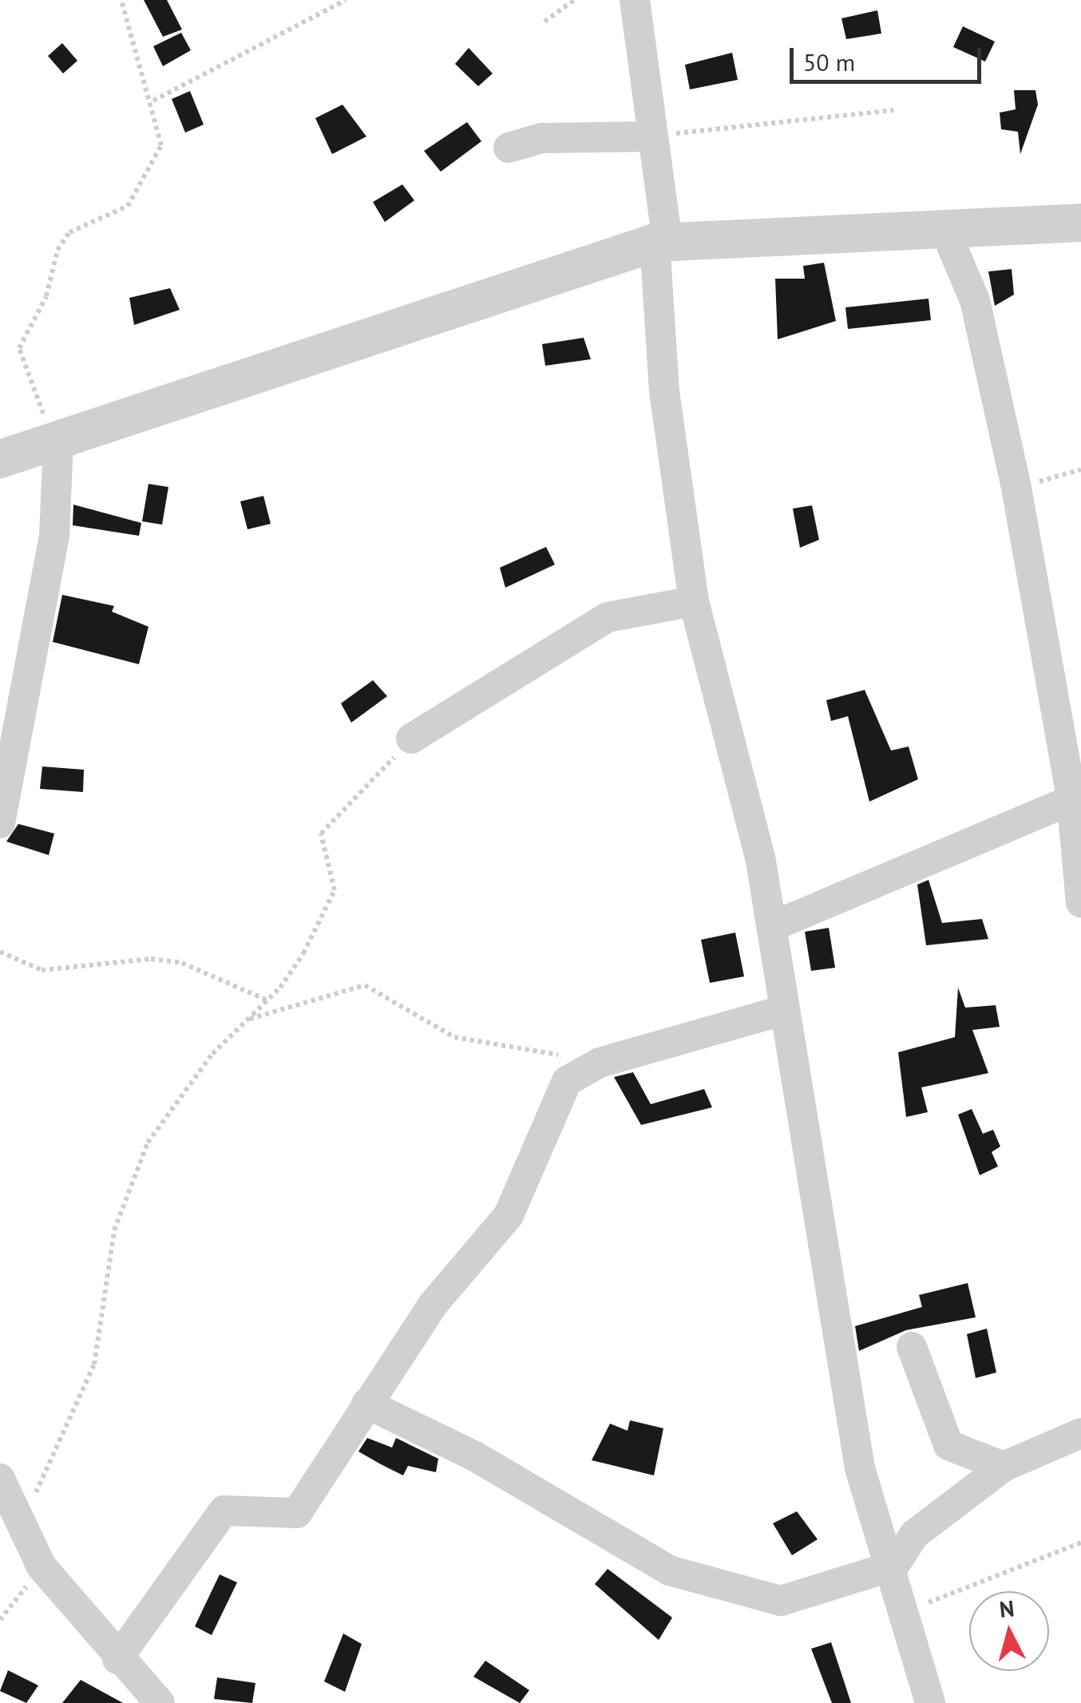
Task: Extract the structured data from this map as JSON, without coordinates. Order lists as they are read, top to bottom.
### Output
{
  "scale_bar": "50 m",
  "north": "top"
}
